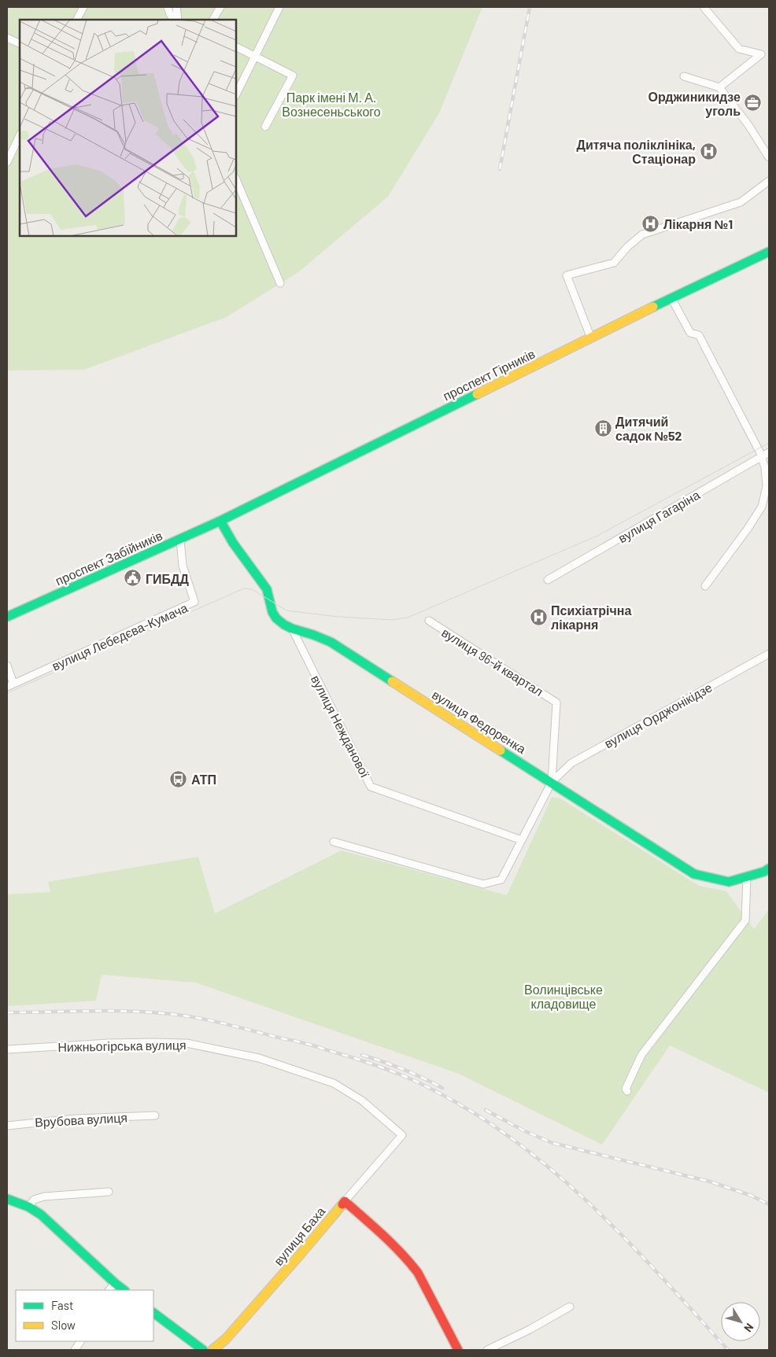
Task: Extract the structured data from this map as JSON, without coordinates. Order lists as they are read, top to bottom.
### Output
{
  "streets": {
    "street": [
      "проспект Гірників",
      "вулиця Гагаріна",
      "проспект Забійників",
      "вулиця Лебедєва-Кумача",
      "вулиця 96-й квартал",
      "вулиця Орджонікідзе",
      "вулиця Федоренка",
      "вулиця Нежданової",
      "Нижньогірська вулиця",
      "Врубова вулиця",
      "вулиця Баха"
    ]
  },
  "crossings": [
    ["проспект Гірників", "проспект Забійників"],
    ["проспект Гірників", "вулиця Федоренка"],
    ["проспект Забійників", "вулиця Лебедєва-Кумача"],
    ["проспект Забійників", "вулиця Федоренка"],
    ["вулиця 96-й квартал", "вулиця Орджонікідзе"],
    ["вулиця 96-й квартал", "вулиця Федоренка"],
    ["вулиця Орджонікідзе", "вулиця Федоренка"],
    ["вулиця Федоренка", "вулиця Нежданової"],
    ["Нижньогірська вулиця", "вулиця Баха"]
  ],
  "parks": ["Парк імені М. А. Вознесеньського", "Волинцівське кладовище"],
  "places": {
    "office": ["Орджиникидзе уголь"],
    "hospital": ["Дитяча поліклініка, Стаціонар", "Лікарня №1", "Психіатрічна лікарня"],
    "building": ["Дитячий садок №52"],
    "public building": ["ГИБДД"],
    "bus stop": ["АТП"]
  },
  "legend": ["Fast", "Slow"],
  "north": "bottom right"
}
